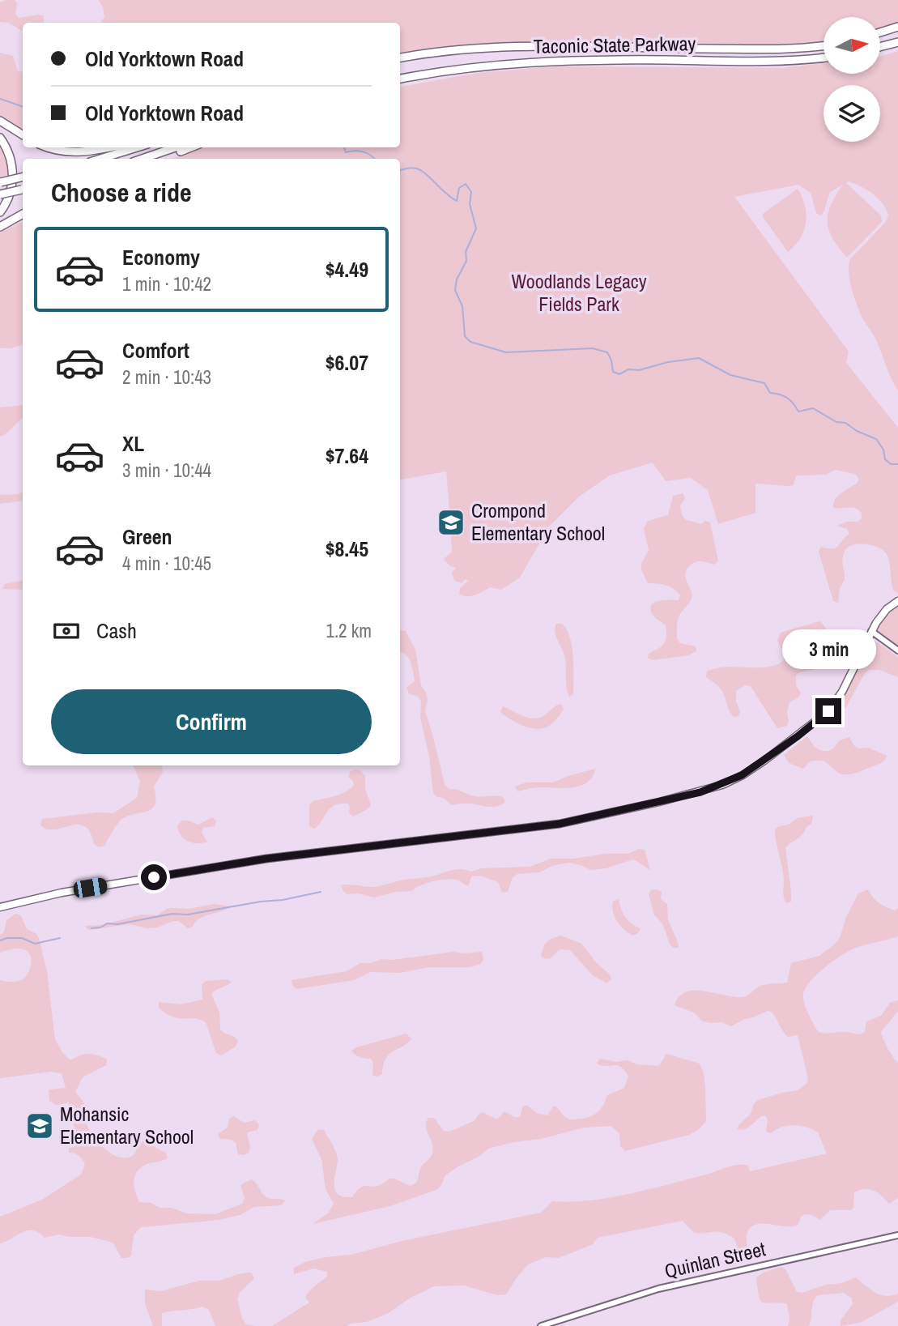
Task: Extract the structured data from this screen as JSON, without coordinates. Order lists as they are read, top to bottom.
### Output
{
  "streets": {
    "highway": ["Taconic State Parkway"],
    "street": ["Quinlan Street"]
  },
  "parks": ["Woodlands Legacy Fields Park"],
  "places": {
    "school or university": ["Crompond Elementary School", "Mohansic Elementary School"]
  },
  "north": "right",
  "page": {
    "banner": ["Old Yorktown Road", "Old Yorktown Road"],
    "heading": "Choose a ride",
    "list": [
      {
        "name": "Economy",
        "note": "1 min · 10:42",
        "value": "$4.49"
      },
      {
        "name": "Comfort",
        "note": "2 min · 10:43",
        "value": "$6.07"
      },
      {
        "name": "XL",
        "note": "3 min · 10:44",
        "value": "$7.64"
      },
      {
        "name": "Green",
        "note": "4 min · 10:45",
        "value": "$8.45"
      }
    ],
    "pay": ["Cash", "1.2 km"],
    "bubble": "3 min",
    "buttons": "Confirm"
  }
}
